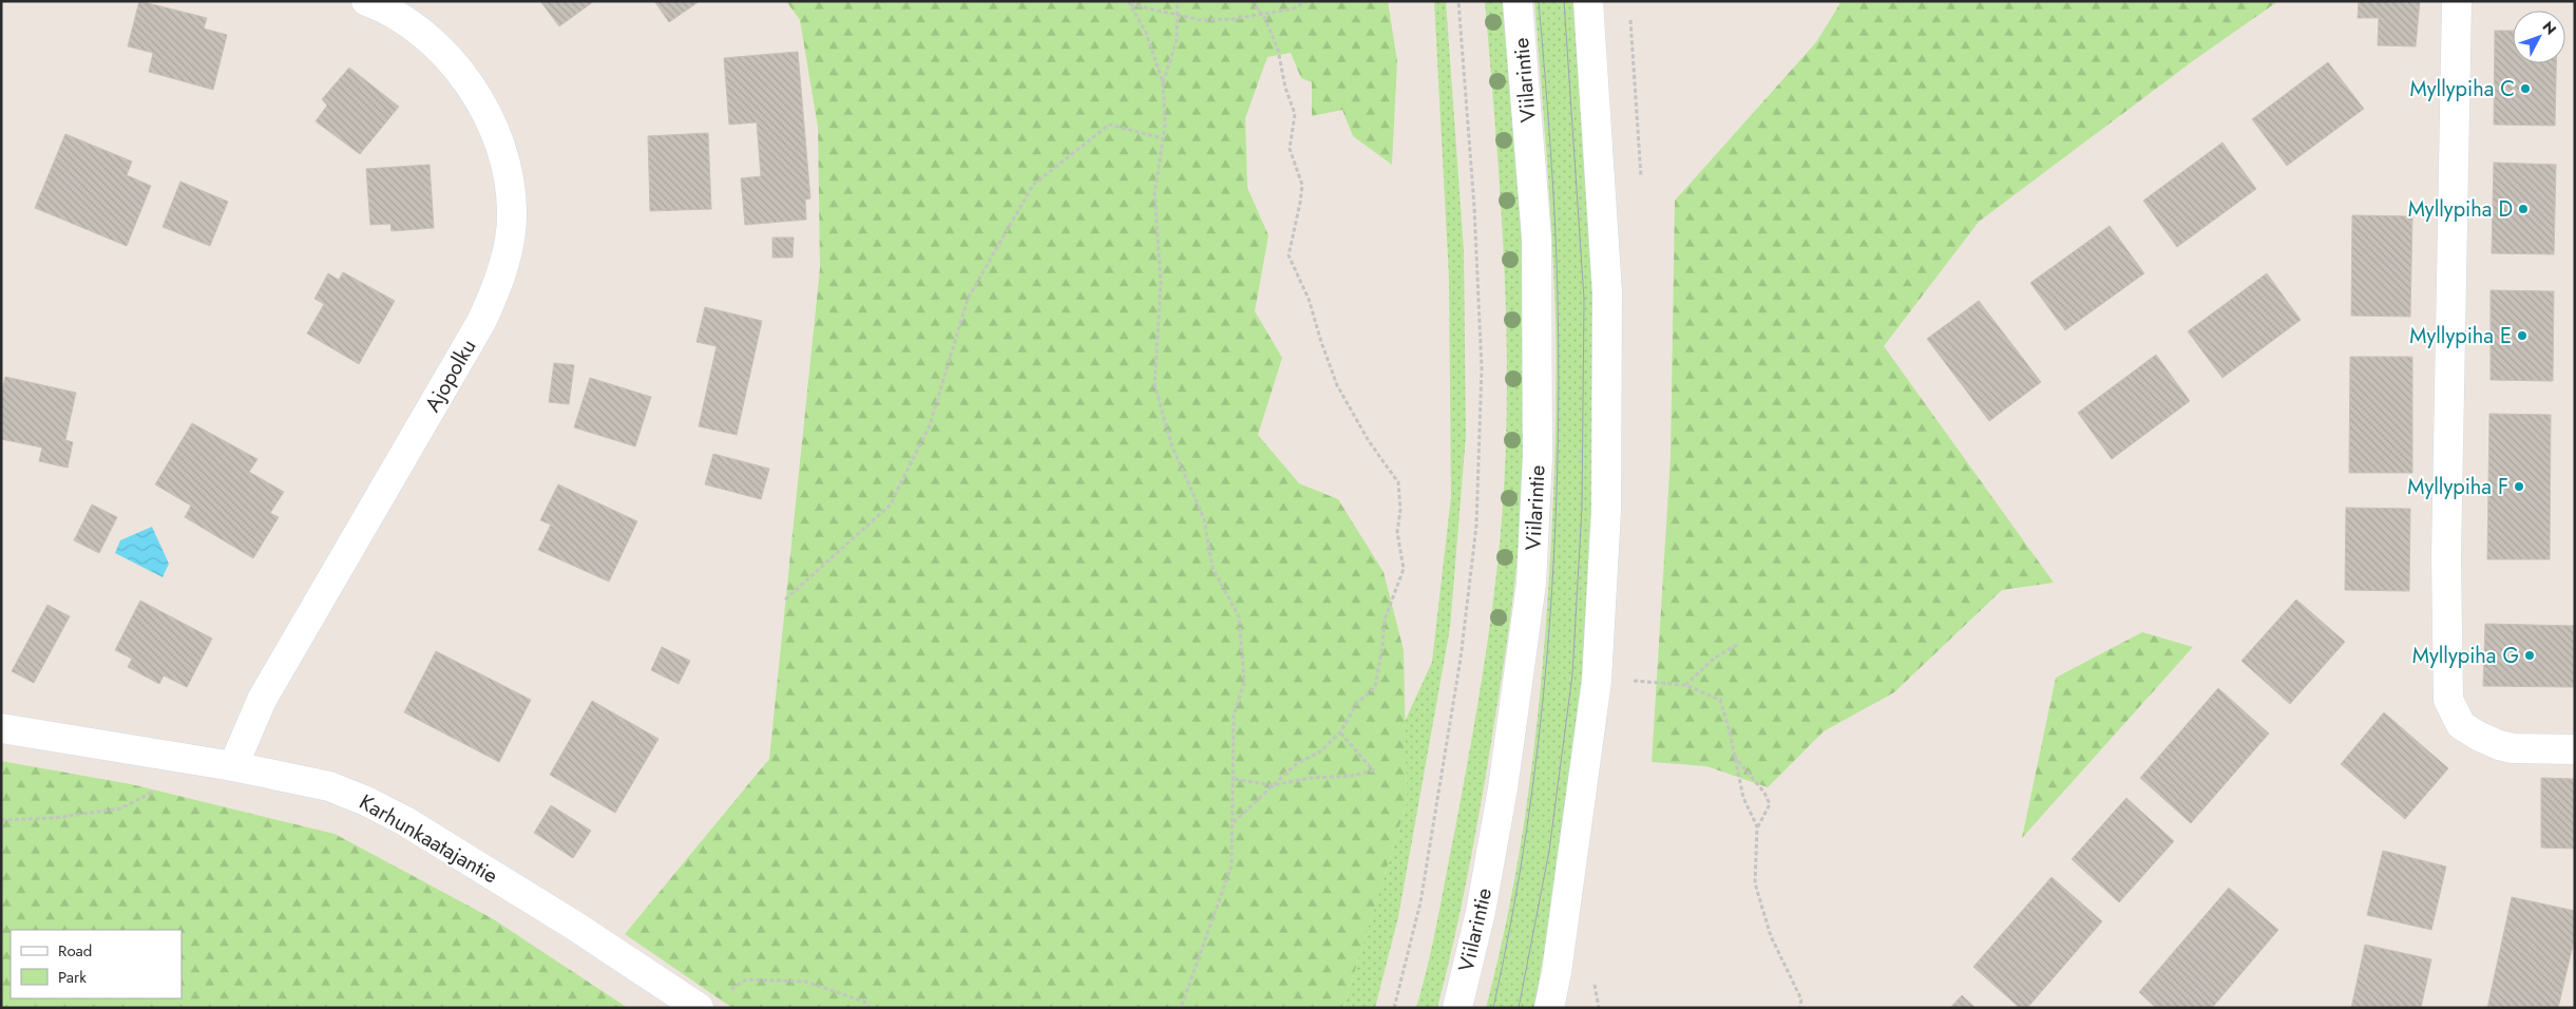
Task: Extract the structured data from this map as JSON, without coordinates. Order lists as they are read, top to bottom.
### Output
{
  "streets": {
    "street": ["Viilarintie", "Ajopolku", "Karhunkaatajantie"]
  },
  "crossings": [
    ["Ajopolku", "Karhunkaatajantie"]
  ],
  "places": [
    "Myllypiha C",
    "Myllypiha D",
    "Myllypiha E",
    "Myllypiha F",
    "Myllypiha G"
  ],
  "legend": ["Road", "Park"],
  "north": "top right"
}
